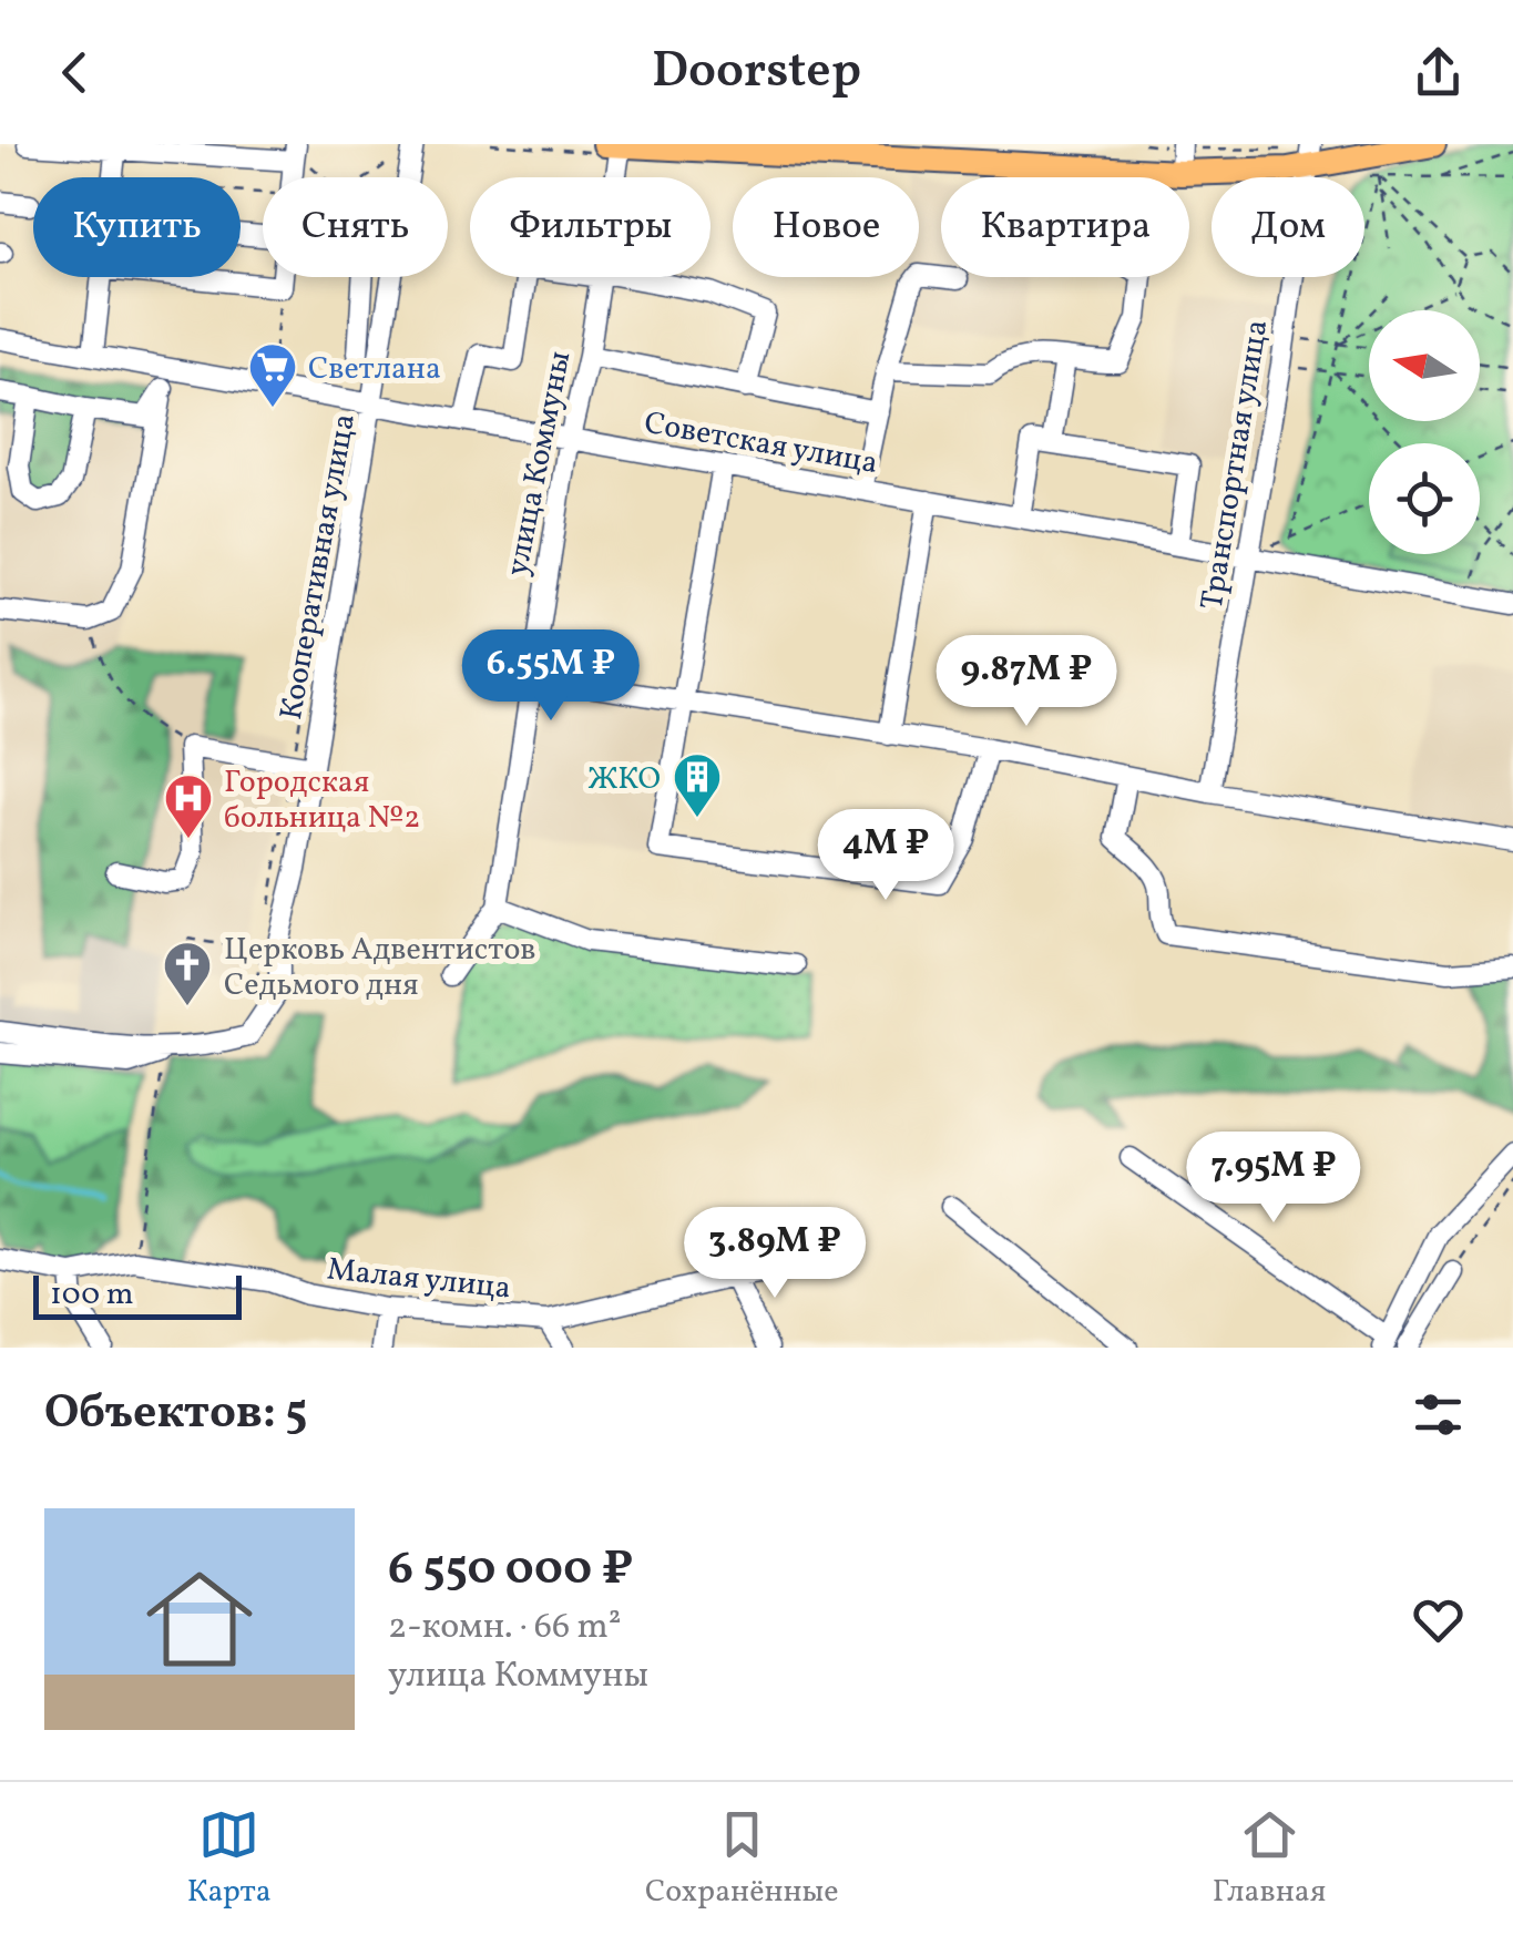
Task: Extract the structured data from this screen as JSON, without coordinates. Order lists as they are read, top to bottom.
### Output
{
  "streets": {
    "street": [
      "Советская улица",
      "улица Коммуны",
      "Транспортная улица",
      "Кооперативная улица",
      "Малая улица"
    ]
  },
  "crossings": [
    ["Советская улица", "улица Коммуны"],
    ["Советская улица", "Транспортная улица"],
    ["Советская улица", "Кооперативная улица"]
  ],
  "places": {
    "supermarket": ["Светлана"],
    "building": ["ЖКО"],
    "hospital": ["Городская больница №2"],
    "church": ["Церковь Адвентистов Седьмого дня"]
  },
  "scale_bar": "100 m",
  "north": "left",
  "page": {
    "header": "Doorstep",
    "chip": [
      "Купить",
      "Снять",
      "Фильтры",
      "Новое",
      "Квартира",
      "Дом"
    ],
    "price": [
      "6.55M ₽",
      "9.87M ₽",
      "4M ₽",
      "7.95M ₽",
      "3.89M ₽"
    ],
    "scale": "100 m",
    "heading": "Объектов: 5",
    "list": [
      {
        "name": "6 550 000 ₽",
        "note": "2-комн. · 66 m² · улица Коммуны"
      }
    ],
    "tabs": ["Карта", "Сохранённые", "Главная"]
  }
}
